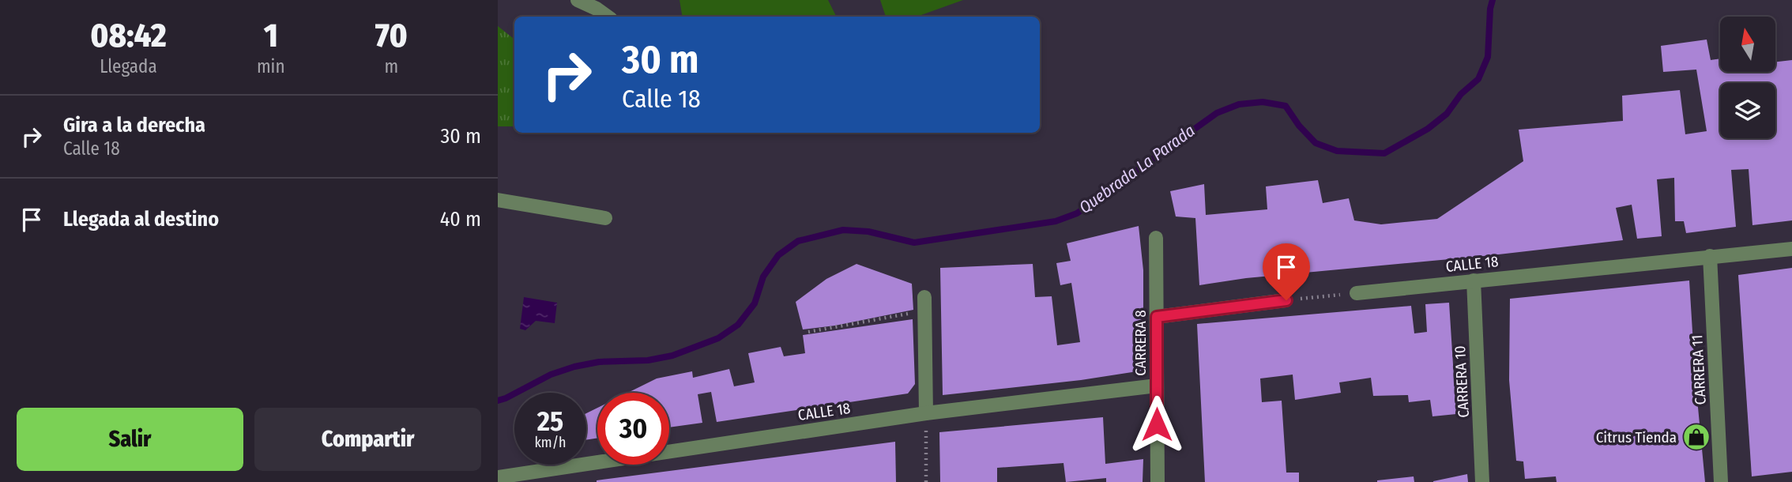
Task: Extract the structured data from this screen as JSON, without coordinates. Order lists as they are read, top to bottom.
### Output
{
  "streets": {
    "street": [
      "CALLE 18",
      "CARRERA 8",
      "CARRERA 11",
      "CARRERA 10"
    ]
  },
  "crossings": [
    ["CALLE 18", "CARRERA 8"],
    ["CALLE 18", "CARRERA 11"],
    ["CALLE 18", "CARRERA 10"]
  ],
  "water": ["Quebrada La Parada"],
  "places": {
    "shop": ["Citrus Tienda"]
  },
  "north": "top",
  "page": {
    "eta": [
      "08:42",
      "Llegada",
      "1",
      "min",
      "70",
      "m"
    ],
    "turn": ["30 m", "Calle 18"],
    "list": [
      {
        "name": "Gira a la derecha",
        "note": "Calle 18",
        "value": "30 m"
      },
      {
        "name": "Llegada al destino",
        "value": "40 m"
      }
    ],
    "speed": "25 km/h",
    "limit": "30",
    "buttons": ["Salir", "Compartir"]
  }
}
